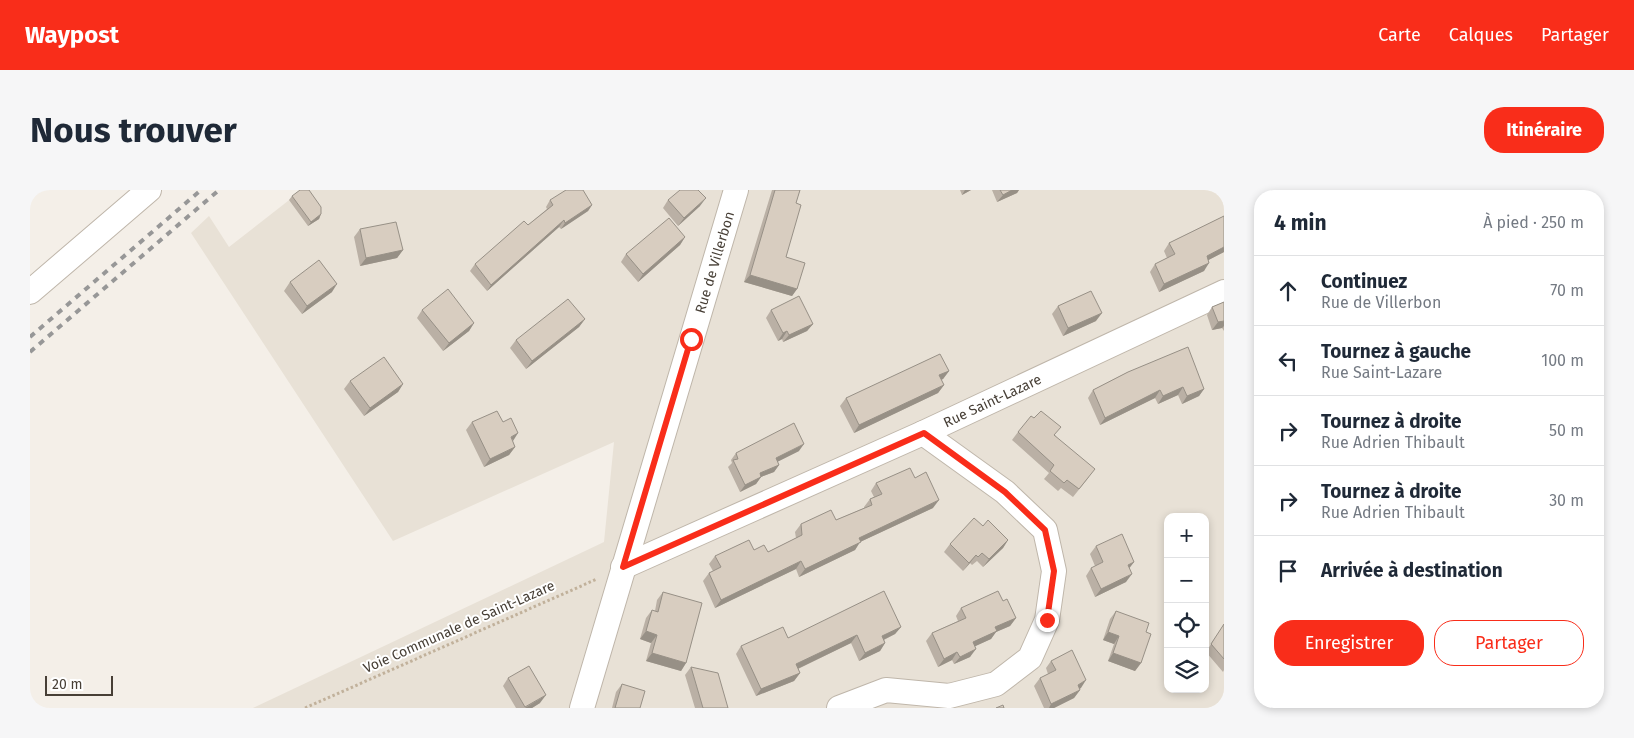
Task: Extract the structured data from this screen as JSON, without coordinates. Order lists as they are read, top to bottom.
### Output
{
  "streets": {
    "street": ["Rue de Villerbon", "Rue Saint-Lazare"],
    "path": ["Voie Communale de Saint-Lazare"]
  },
  "crossings": [
    ["Rue de Villerbon", "Rue Saint-Lazare"],
    ["Rue de Villerbon", "Voie Communale de Saint-Lazare"],
    ["Rue Saint-Lazare", "Voie Communale de Saint-Lazare"]
  ],
  "scale_bar": "20 m",
  "page": {
    "header": "Waypost",
    "nav": ["Carte", "Calques", "Partager"],
    "buttons": [
      "Itinéraire",
      ["Enregistrer", "Partager"]
    ],
    "title": "Nous trouver",
    "heading": ["4 min", "À pied · 250 m"],
    "list": [
      ["Continuez", "Rue de Villerbon", "70 m"],
      ["Tournez à gauche", "Rue Saint-Lazare", "100 m"],
      ["Tournez à droite", "Rue Adrien Thibault", "50 m"],
      ["Tournez à droite", "Rue Adrien Thibault", "30 m"],
      "Arrivée à destination"
    ],
    "map_buttons": ["+", "−"],
    "scale": "20 m"
  }
}
